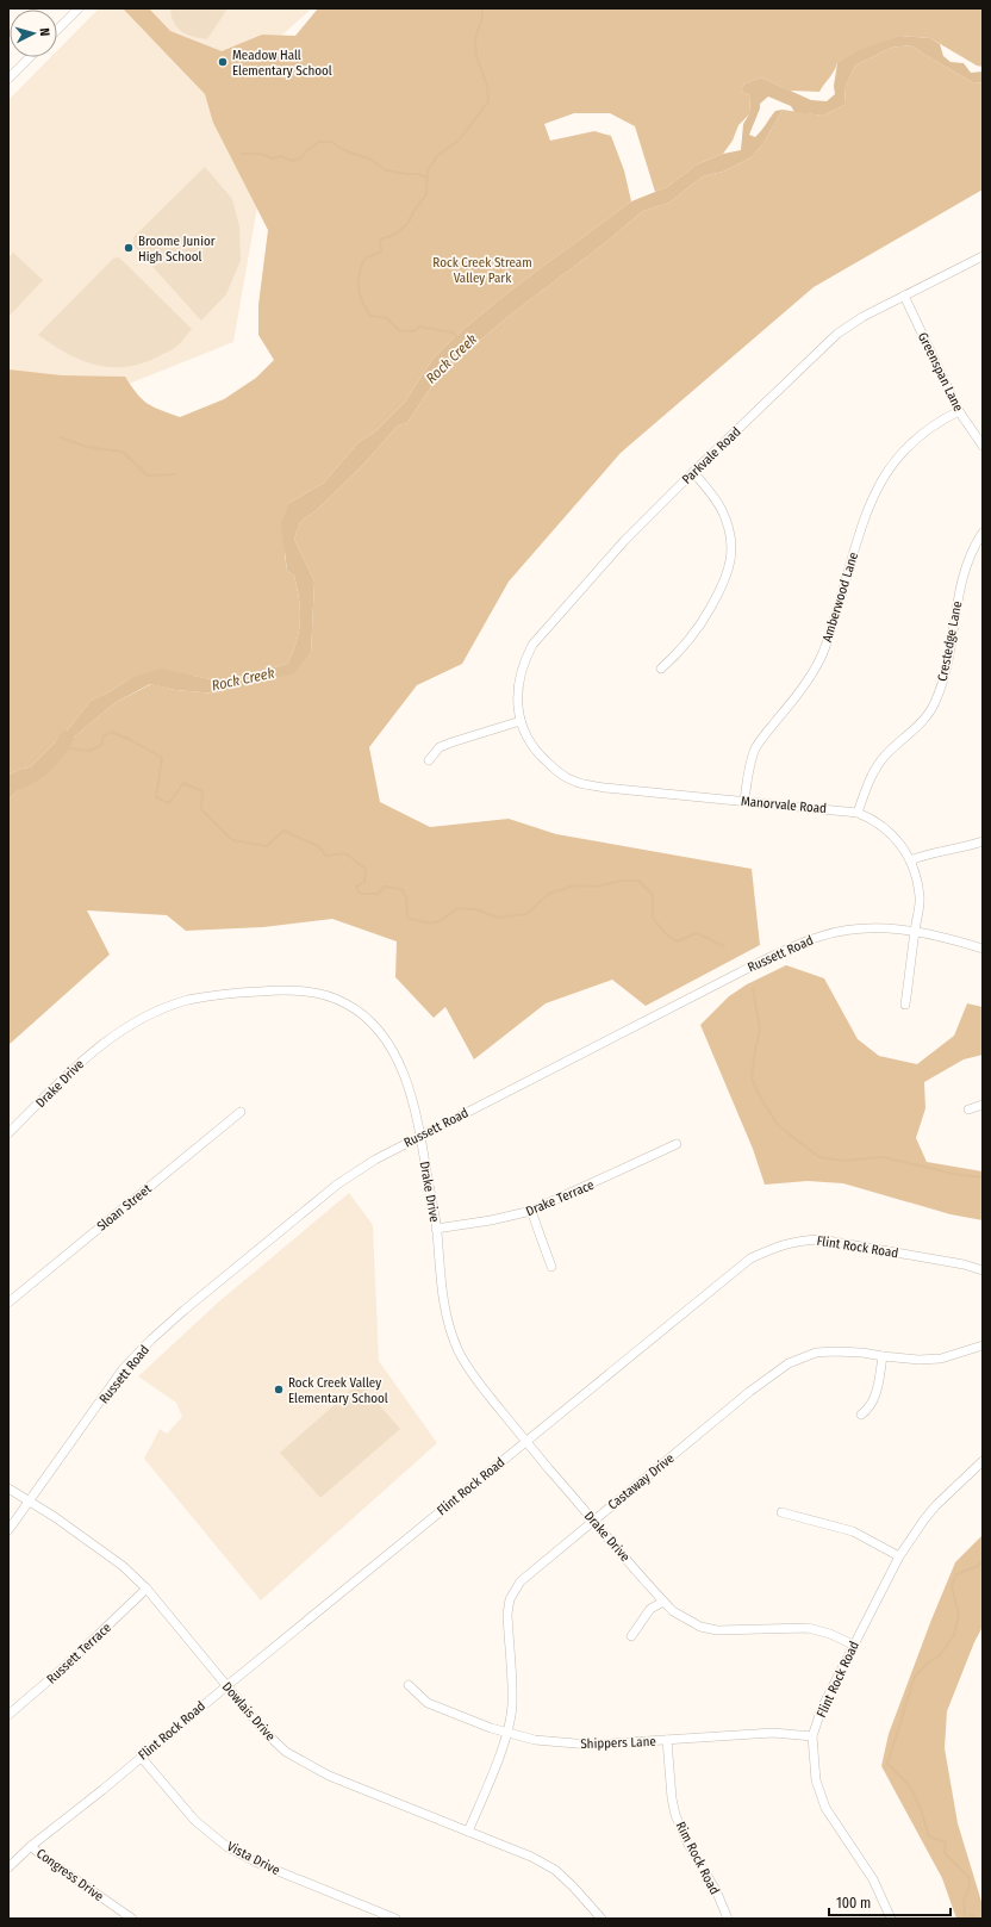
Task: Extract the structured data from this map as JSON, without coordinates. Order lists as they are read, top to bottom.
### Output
{
  "streets": {
    "street": [
      "Greenspan Lane",
      "Parkvale Road",
      "Amberwood Lane",
      "Crestedge Lane",
      "Manorvale Road",
      "Russett Road",
      "Drake Drive",
      "Drake Terrace",
      "Sloan Street",
      "Flint Rock Road",
      "Castaway Drive",
      "Russett Terrace",
      "Dowlais Drive",
      "Shippers Lane",
      "Vista Drive",
      "Rim Rock Road",
      "Congress Drive"
    ]
  },
  "crossings": [
    ["Greenspan Lane", "Parkvale Road"],
    ["Greenspan Lane", "Amberwood Lane"],
    ["Parkvale Road", "Manorvale Road"],
    ["Amberwood Lane", "Manorvale Road"],
    ["Crestedge Lane", "Manorvale Road"],
    ["Manorvale Road", "Russett Road"],
    ["Russett Road", "Drake Drive"],
    ["Russett Road", "Dowlais Drive"],
    ["Drake Drive", "Drake Terrace"],
    ["Drake Drive", "Flint Rock Road"],
    ["Drake Drive", "Castaway Drive"],
    ["Flint Rock Road", "Dowlais Drive"],
    ["Flint Rock Road", "Shippers Lane"],
    ["Flint Rock Road", "Vista Drive"],
    ["Flint Rock Road", "Congress Drive"],
    ["Castaway Drive", "Dowlais Drive"],
    ["Castaway Drive", "Shippers Lane"],
    ["Russett Terrace", "Dowlais Drive"],
    ["Shippers Lane", "Rim Rock Road"]
  ],
  "water": ["Rock Creek"],
  "parks": ["Rock Creek Stream Valley Park"],
  "places": ["Meadow Hall Elementary School", "Broome Junior High School", "Rock Creek Valley Elementary School"],
  "scale_bar": "100 m",
  "north": "right"
}
